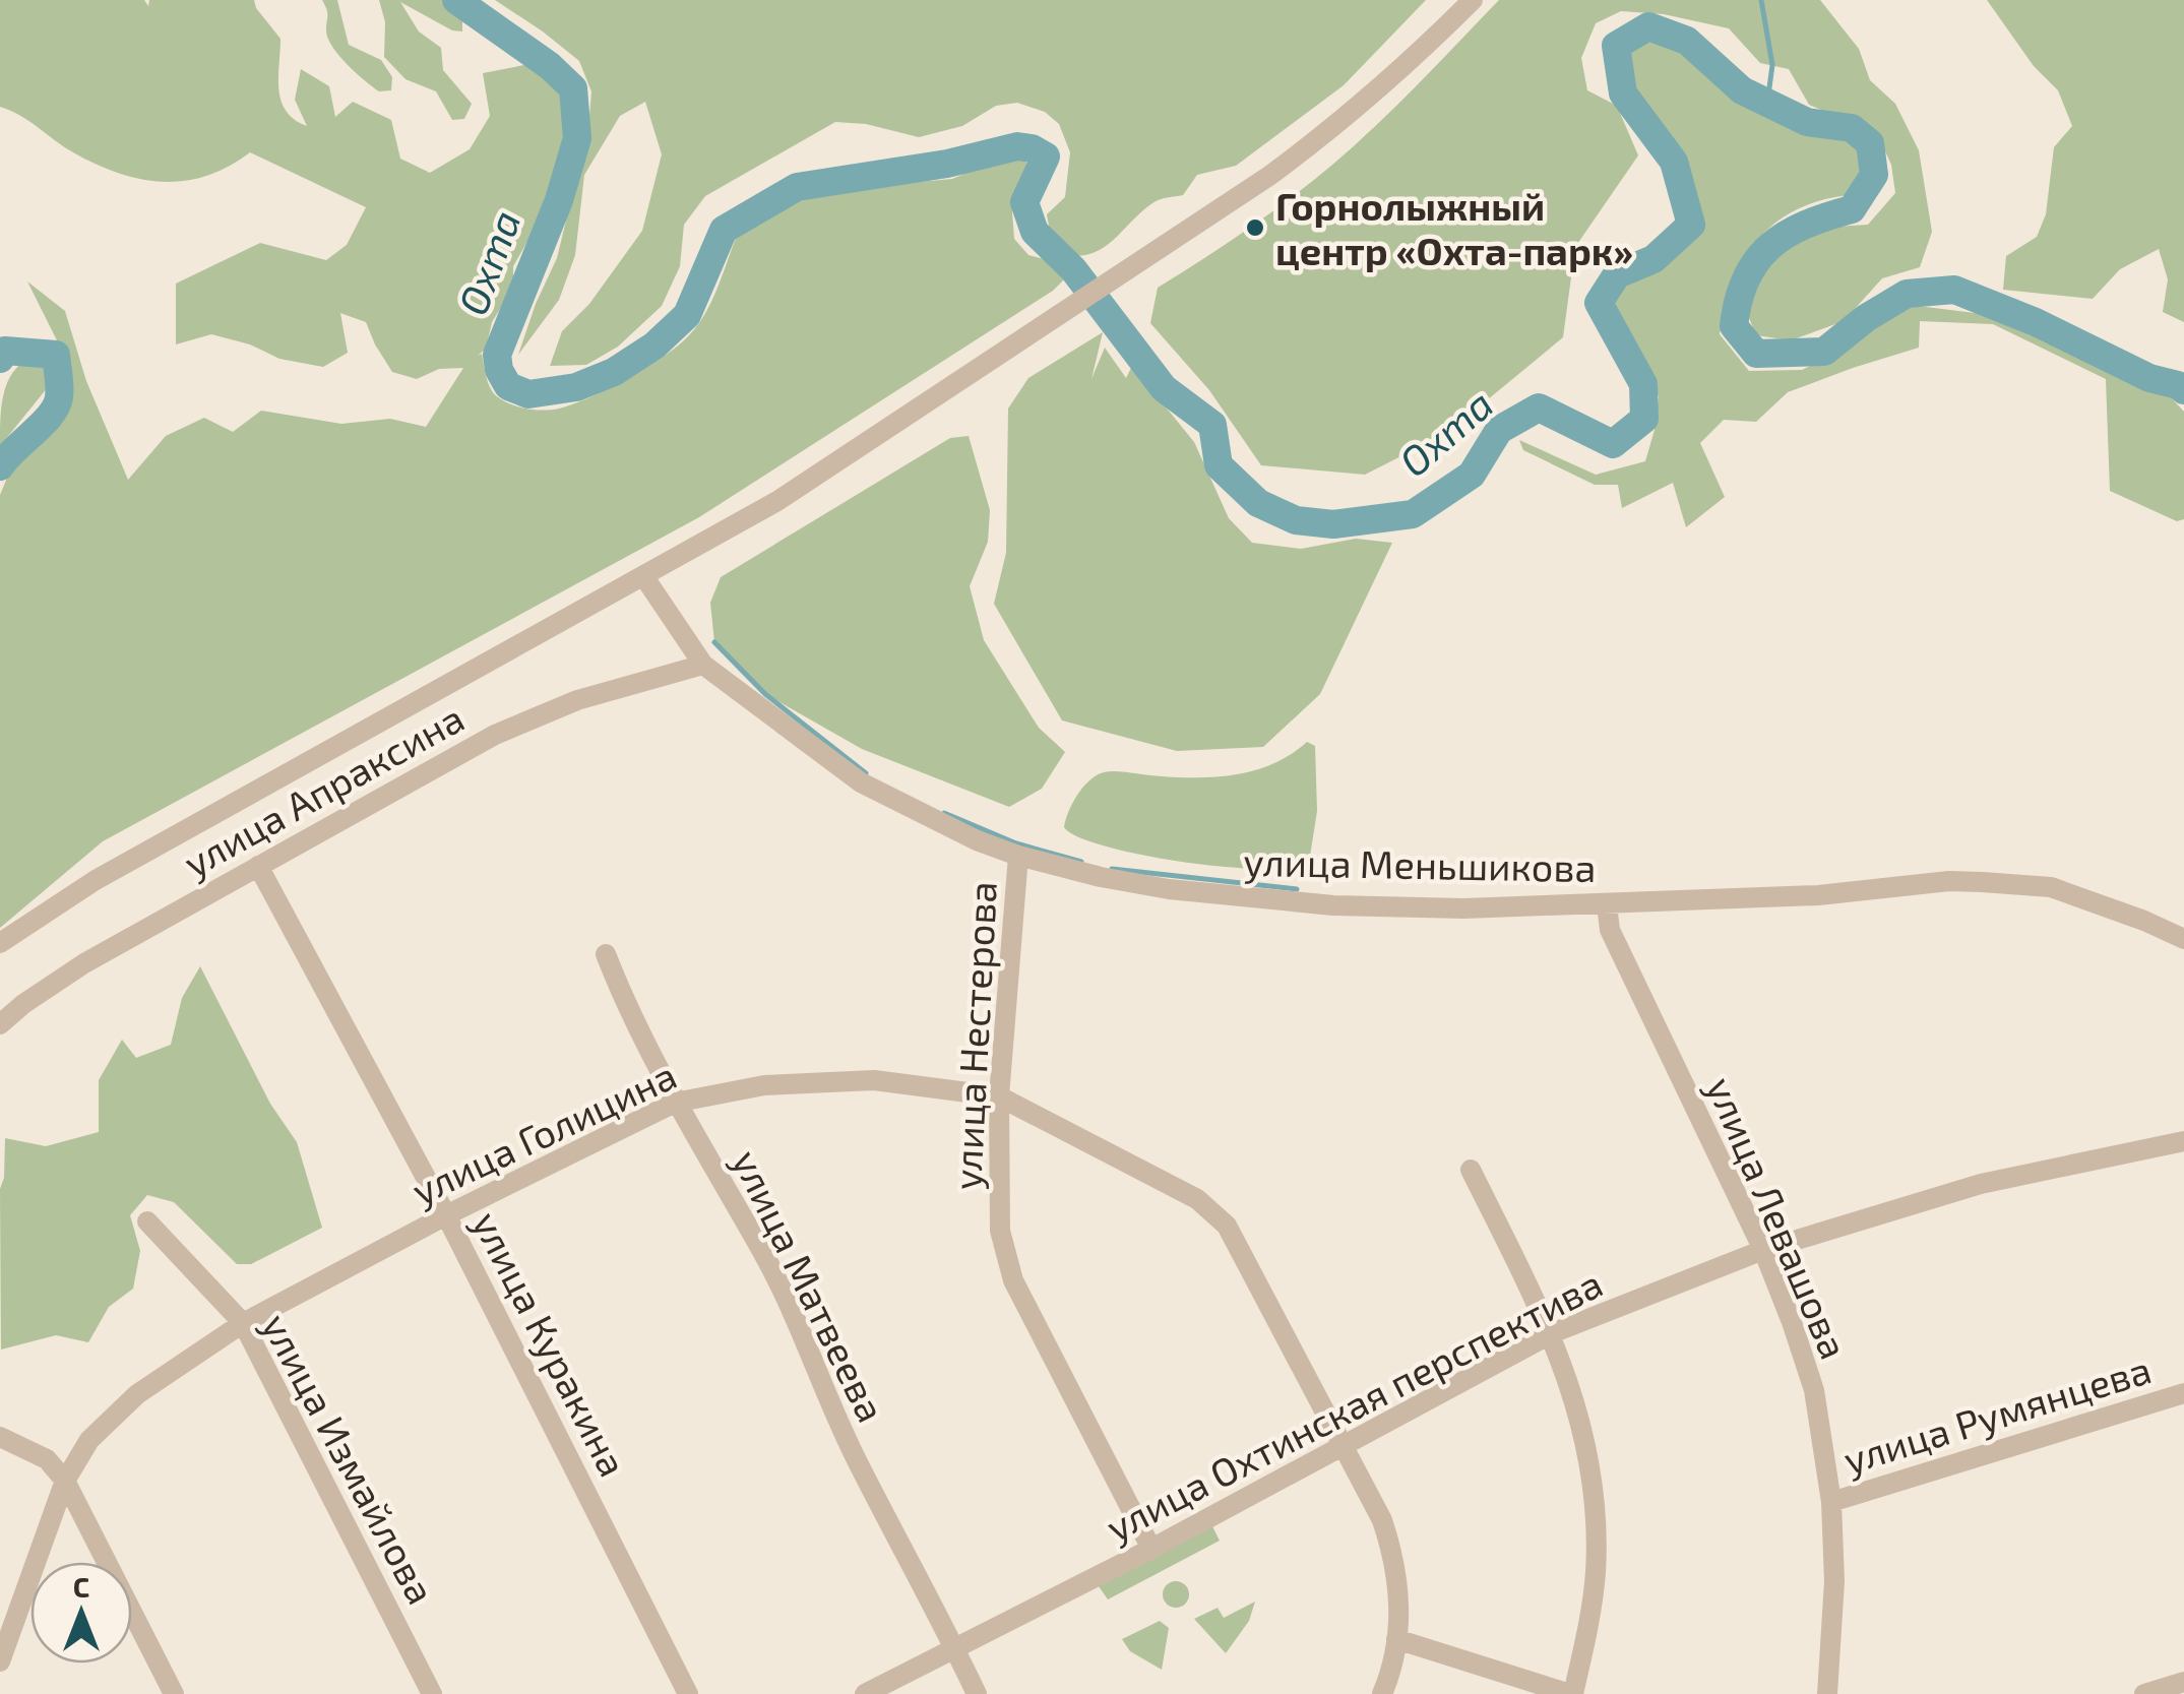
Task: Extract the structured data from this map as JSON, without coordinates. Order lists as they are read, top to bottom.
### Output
{
  "streets": {
    "street": [
      "улица Апраксина",
      "улица Меньшикова",
      "улица Нестерова",
      "улица Голицина",
      "улица Левашова",
      "улица Матвеева",
      "улица Куракина",
      "улица Охтинская перспектива",
      "улица Румянцева",
      "улица Измайлова"
    ]
  },
  "crossings": [
    ["улица Апраксина", "улица Меньшикова"],
    ["улица Апраксина", "улица Куракина"],
    ["улица Меньшикова", "улица Нестерова"],
    ["улица Меньшикова", "улица Левашова"],
    ["улица Нестерова", "улица Голицина"],
    ["улица Нестерова", "улица Охтинская перспектива"],
    ["улица Голицина", "улица Матвеева"],
    ["улица Голицина", "улица Куракина"],
    ["улица Голицина", "улица Охтинская перспектива"],
    ["улица Голицина", "улица Измайлова"],
    ["улица Левашова", "улица Охтинская перспектива"],
    ["улица Левашова", "улица Румянцева"],
    ["улица Матвеева", "улица Охтинская перспектива"]
  ],
  "water": ["Охта"],
  "places": ["Горнолыжный центр «Охта-парк»"],
  "north": "top"
}
